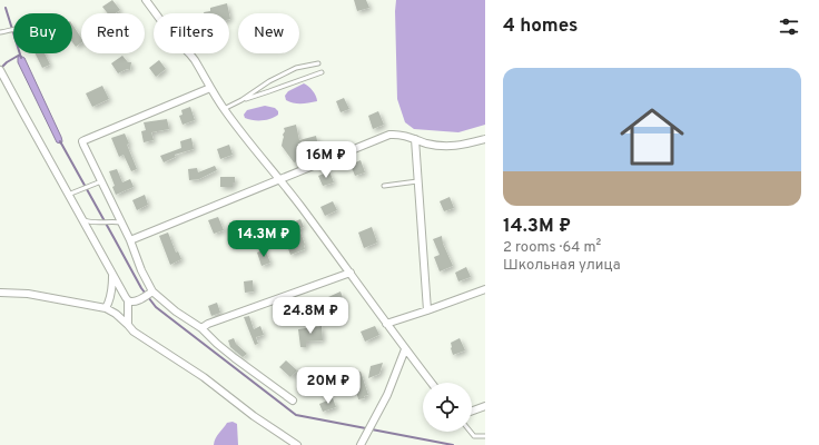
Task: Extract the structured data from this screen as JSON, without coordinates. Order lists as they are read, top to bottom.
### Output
{
  "page": {
    "heading": "4 homes",
    "chip": [
      "Buy",
      "Rent",
      "Filters",
      "New"
    ],
    "list": [
      {
        "name": "14.3M ₽",
        "note": "2 rooms · 64 m² · Школьная улица"
      }
    ],
    "price": [
      "16M ₽",
      "14.3M ₽",
      "24.8M ₽",
      "20M ₽"
    ]
  }
}
